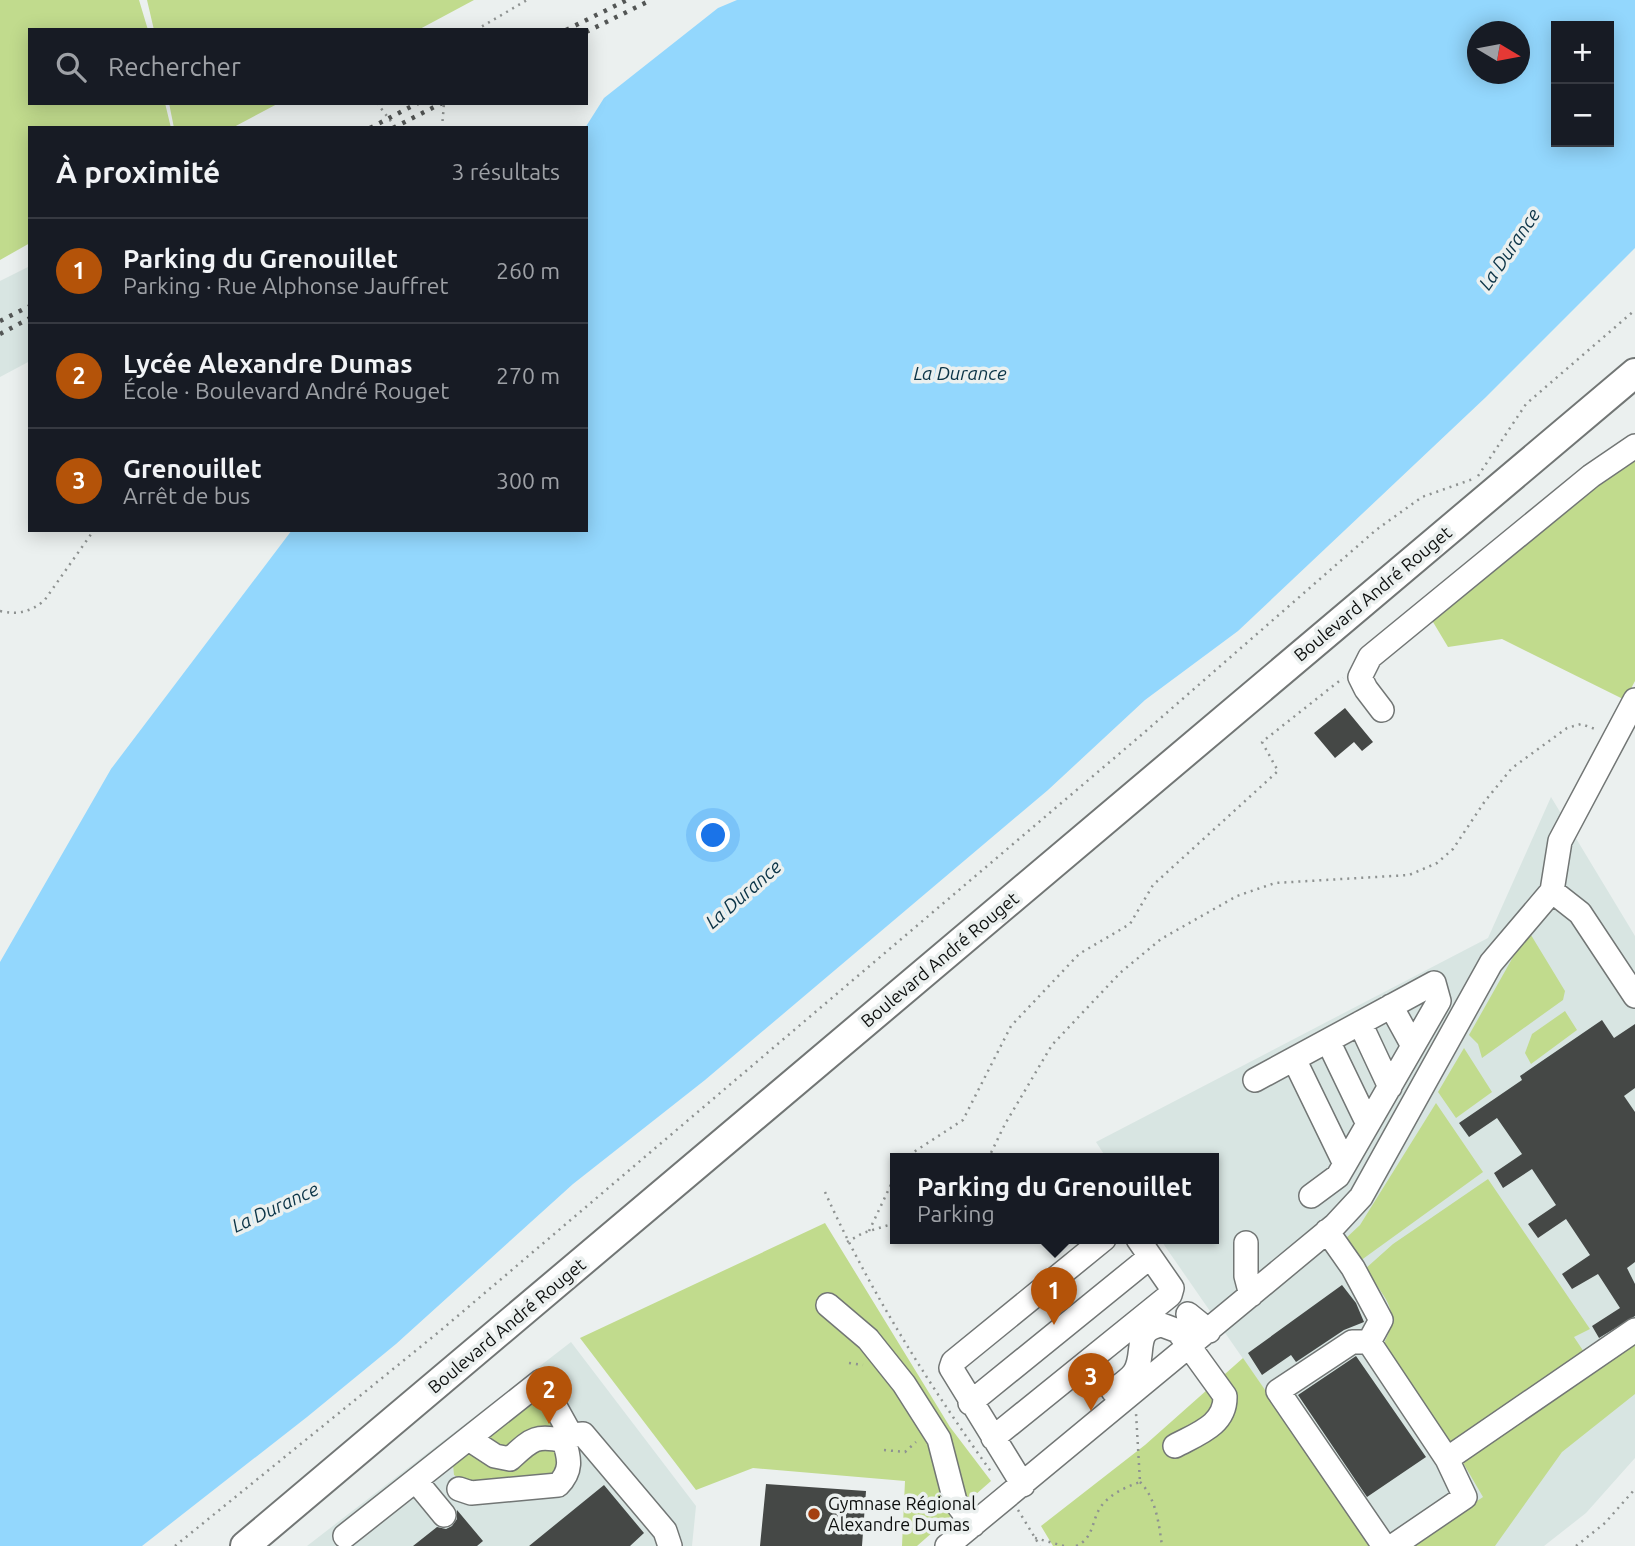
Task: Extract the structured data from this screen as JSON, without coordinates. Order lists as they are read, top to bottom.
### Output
{
  "streets": {
    "main road": ["Boulevard André Rouget"]
  },
  "water": ["La Durance"],
  "places": ["Gymnase Régional Alexandre Dumas"],
  "north": "right",
  "page": {
    "map_buttons": ["+", "−"],
    "search": "Rechercher",
    "heading": ["À proximité", "3 résultats"],
    "list": [
      {
        "mark": "1",
        "name": "Parking du Grenouillet",
        "note": "Parking · Rue Alphonse Jauffret",
        "value": "260 m"
      },
      {
        "mark": "2",
        "name": "Lycée Alexandre Dumas",
        "note": "École · Boulevard André Rouget",
        "value": "270 m"
      },
      {
        "mark": "3",
        "name": "Grenouillet",
        "note": "Arrêt de bus",
        "value": "300 m"
      }
    ],
    "popup": ["Parking du Grenouillet", "Parking"],
    "pins": ["1", "3", "2"]
  }
}
